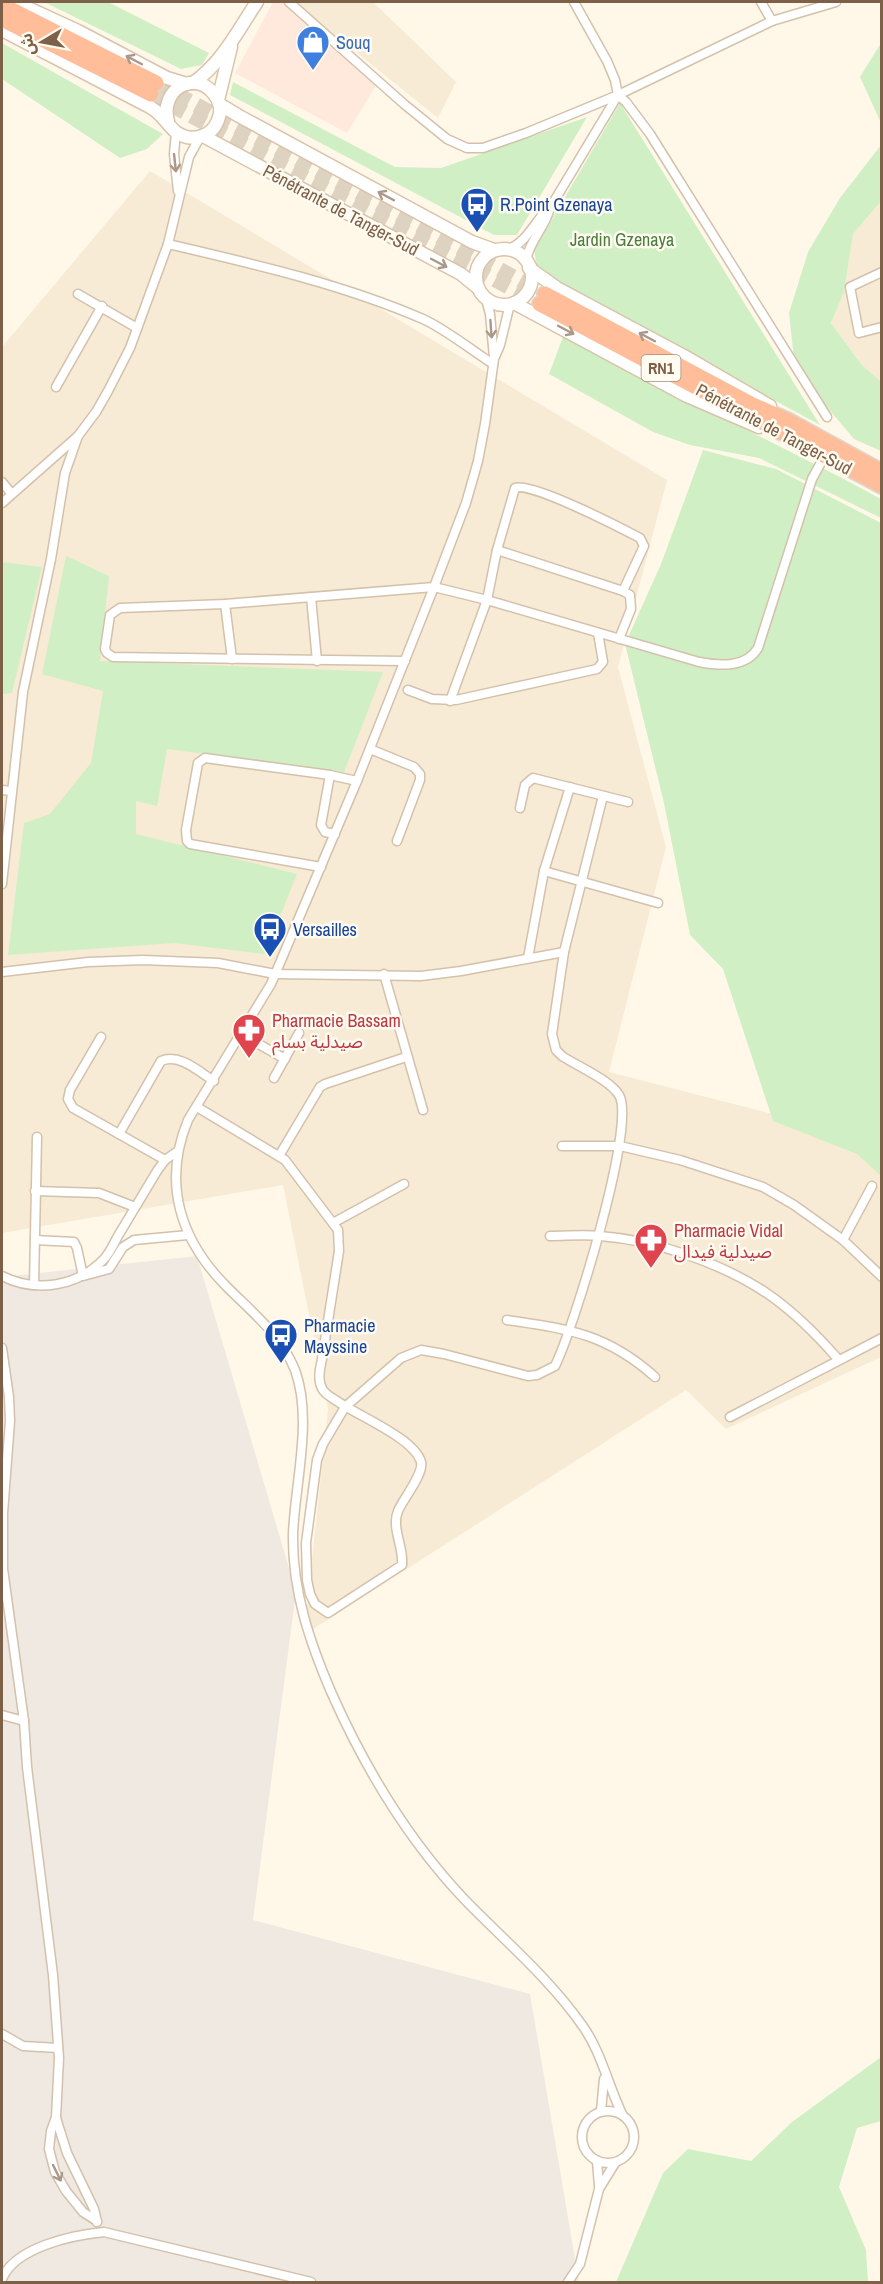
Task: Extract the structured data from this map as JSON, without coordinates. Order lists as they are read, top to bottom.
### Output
{
  "streets": {
    "highway": ["Pénétrante de Tanger-Sud", "RN1"]
  },
  "parks": ["Jardin Gzenaya"],
  "places": {
    "shop": ["Souq"],
    "bus stop": ["R.Point Gzenaya", "Versailles", "Pharmacie Mayssine"],
    "pharmacy": ["Pharmacie Bassam صيدلية بسام", "Pharmacie Vidal صيدلية فيدال"]
  },
  "north": "left"
}
